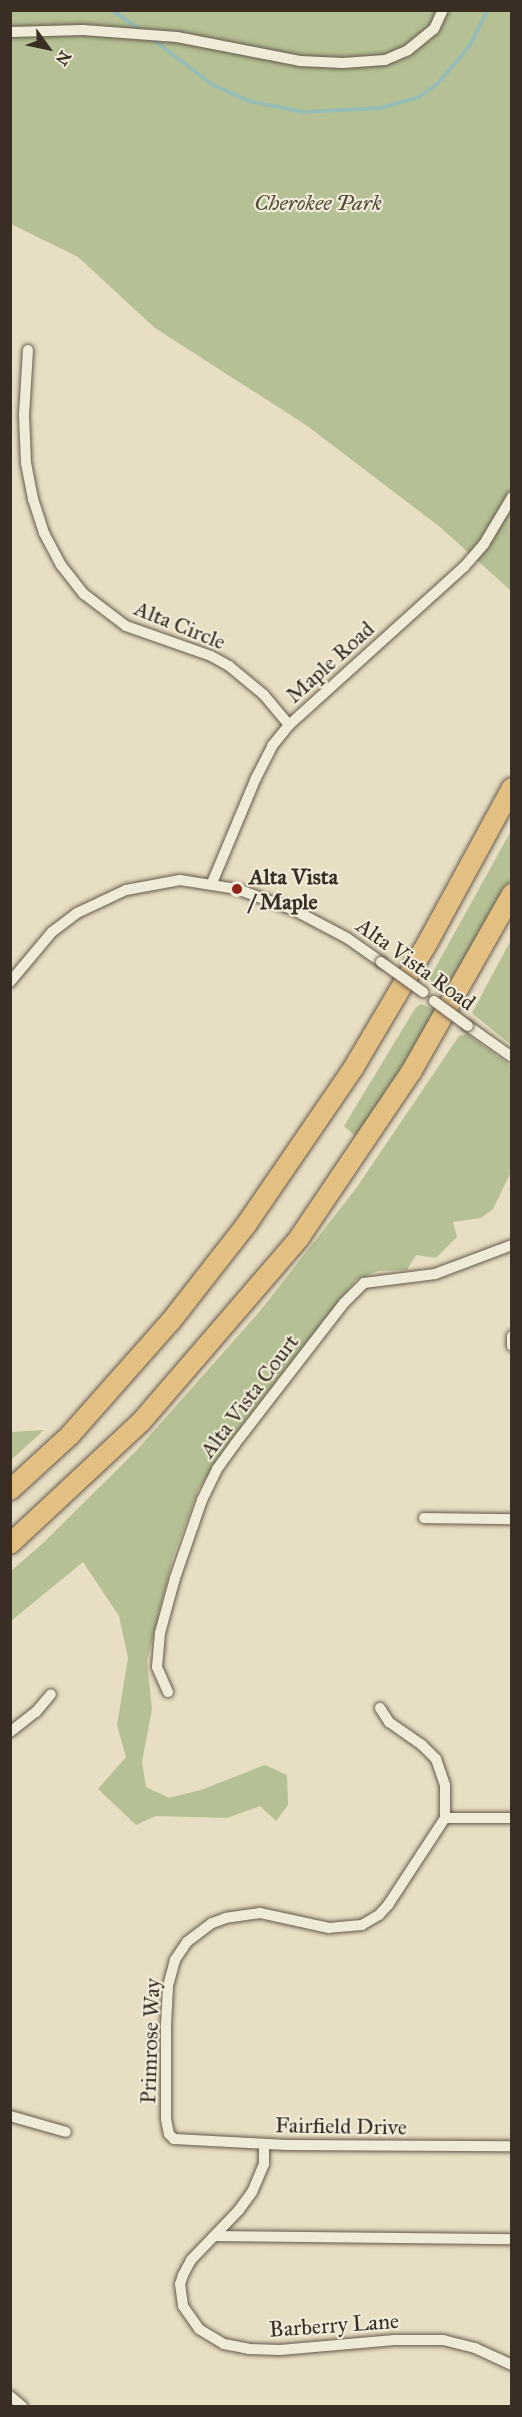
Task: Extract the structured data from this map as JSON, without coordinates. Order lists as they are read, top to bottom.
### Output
{
  "streets": {
    "street": [
      "Alta Circle",
      "Maple Road",
      "Alta Vista Road",
      "Alta Vista Court",
      "Primrose Way",
      "Fairfield Drive",
      "Barberry Lane"
    ]
  },
  "crossings": [
    ["Alta Circle", "Maple Road"],
    ["Maple Road", "Alta Vista Road"],
    ["Primrose Way", "Fairfield Drive"],
    ["Fairfield Drive", "Barberry Lane"]
  ],
  "parks": ["Cherokee Park"],
  "places": ["Alta Vista / Maple"],
  "north": "bottom right"
}
